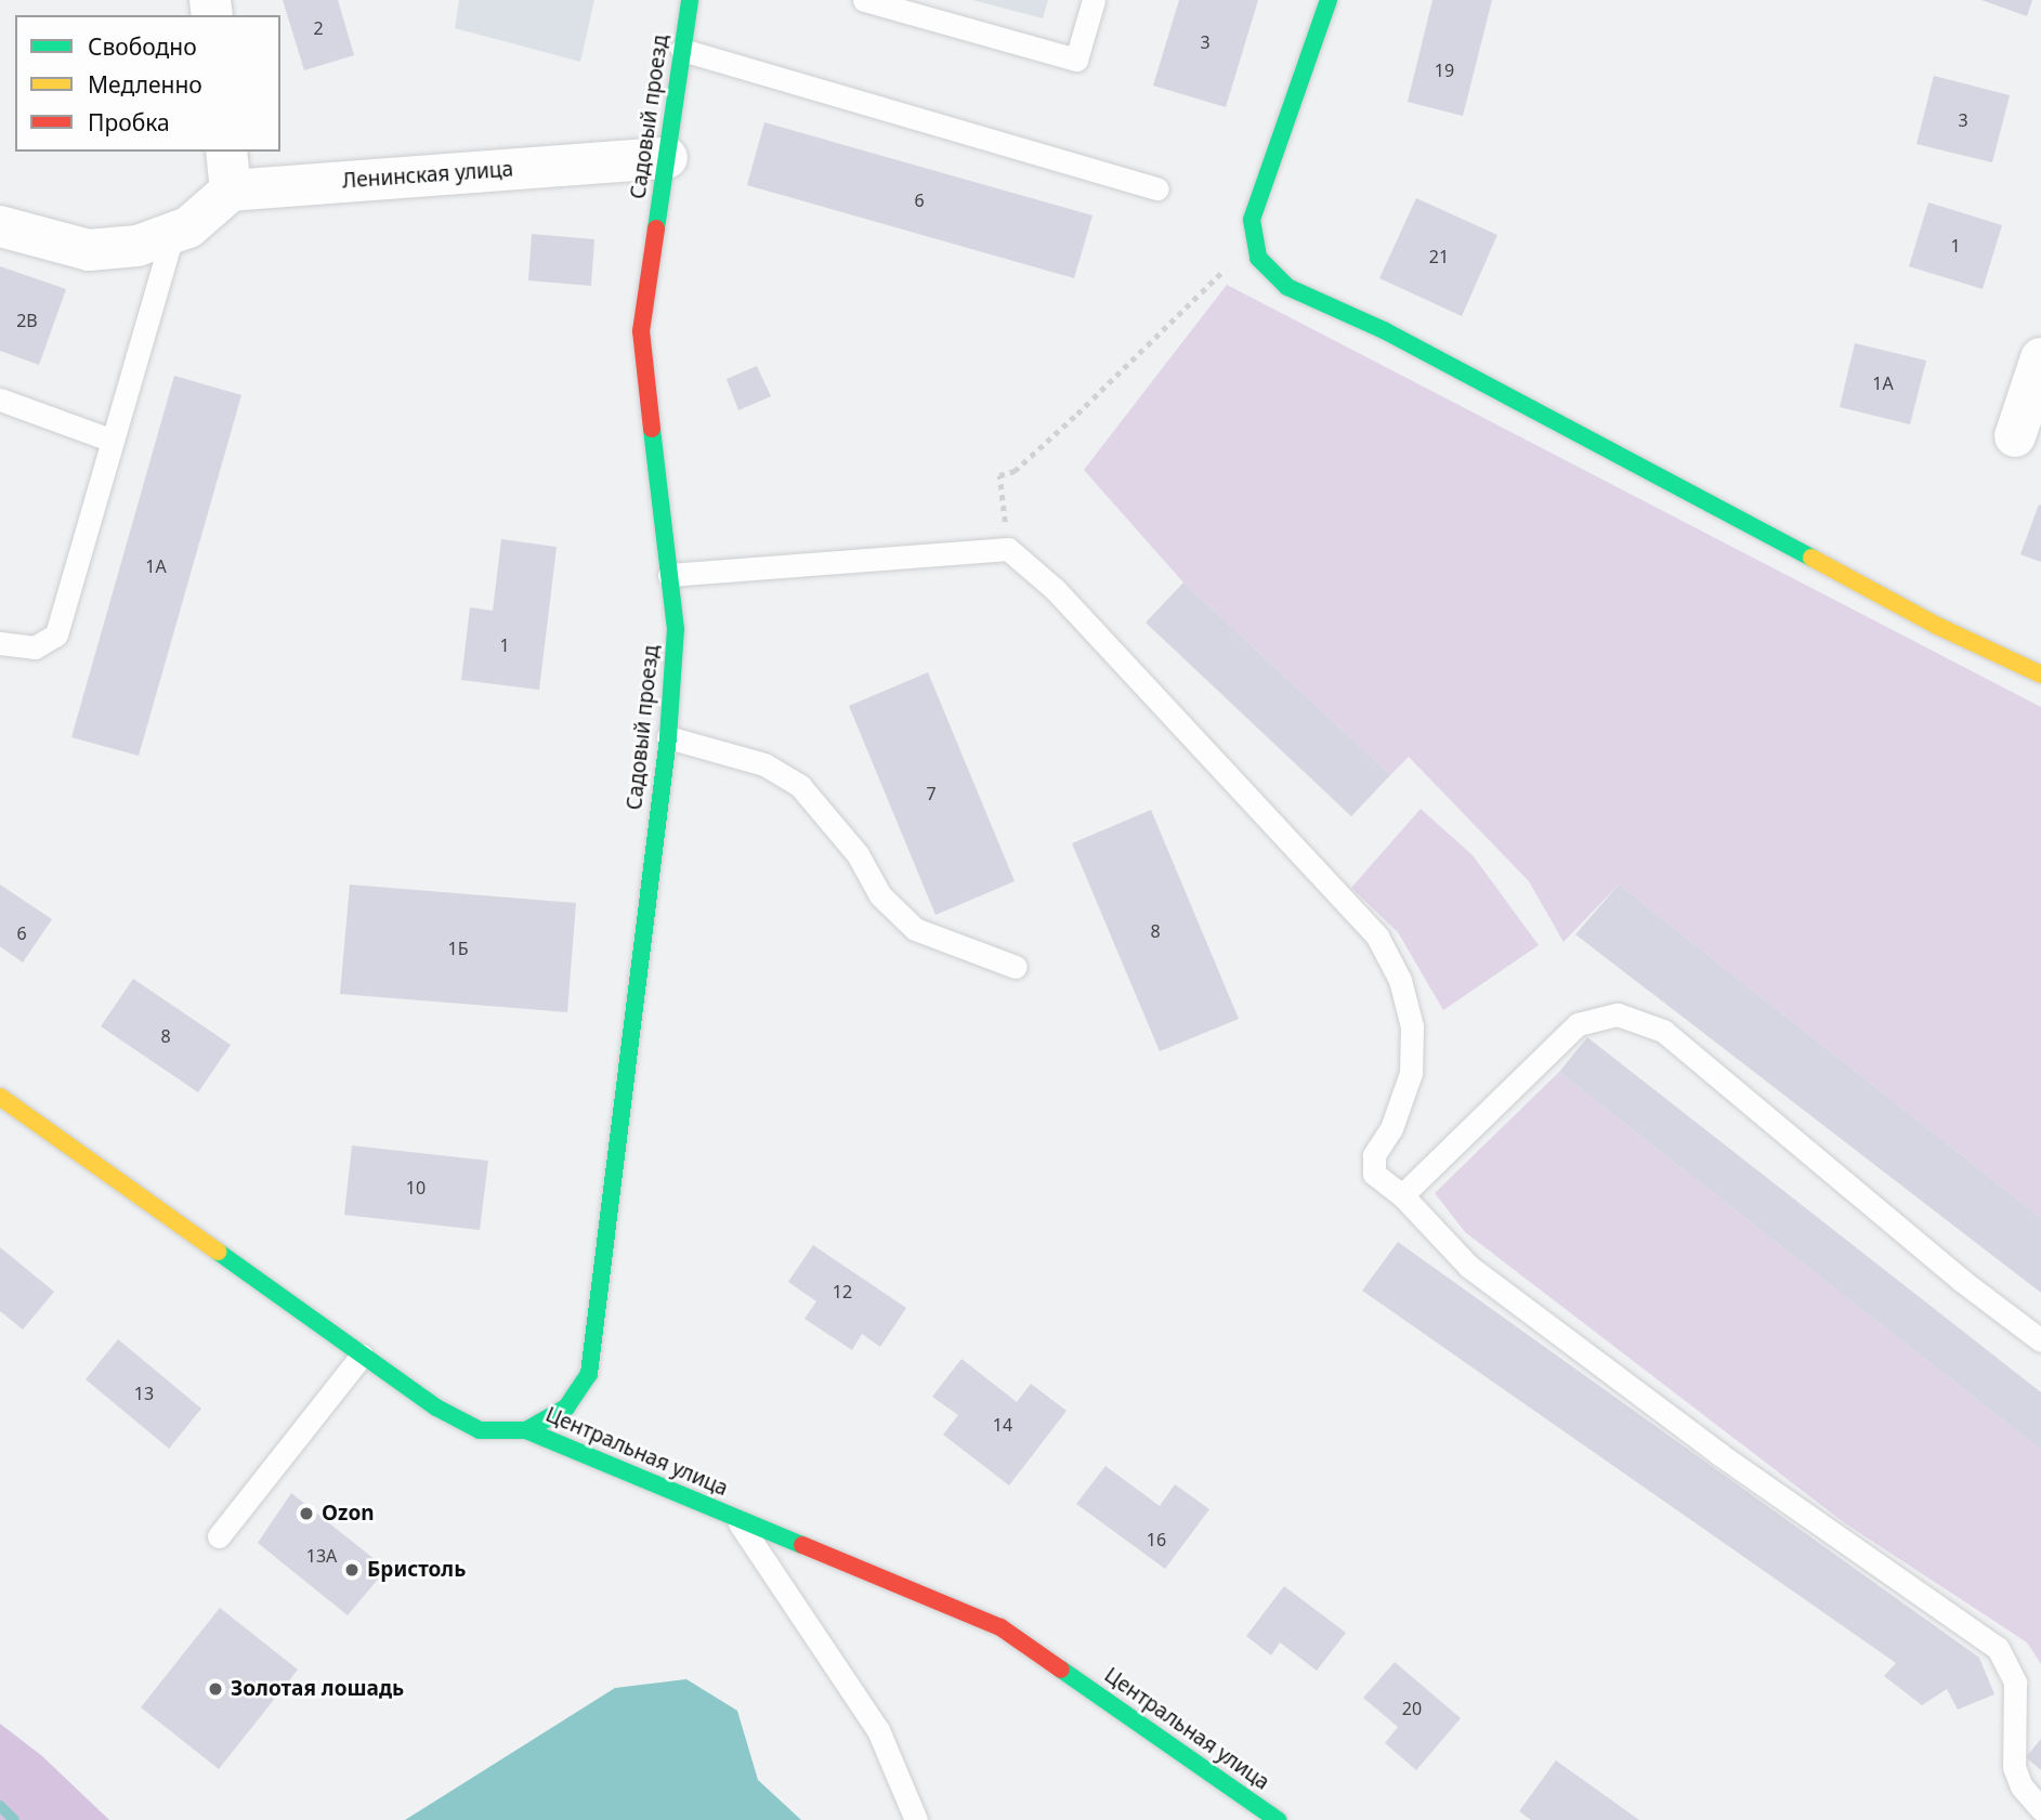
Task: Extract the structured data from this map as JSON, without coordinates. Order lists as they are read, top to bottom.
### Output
{
  "streets": {
    "street": ["Садовый проезд", "Ленинская улица", "Центральная улица"]
  },
  "crossings": [
    ["Садовый проезд", "Ленинская улица"],
    ["Садовый проезд", "Центральная улица"]
  ],
  "places": ["Ozon", "Бристоль", "Золотая лошадь"],
  "house_numbers": [
    "2",
    "3",
    "19",
    "3",
    "6",
    "1",
    "21",
    "2В",
    "1А",
    "1А",
    "1",
    "7",
    "8",
    "6",
    "1Б",
    "8",
    "10",
    "12",
    "13",
    "14",
    "16",
    "13А",
    "20"
  ],
  "legend": ["Свободно", "Медленно", "Пробка"]
}
